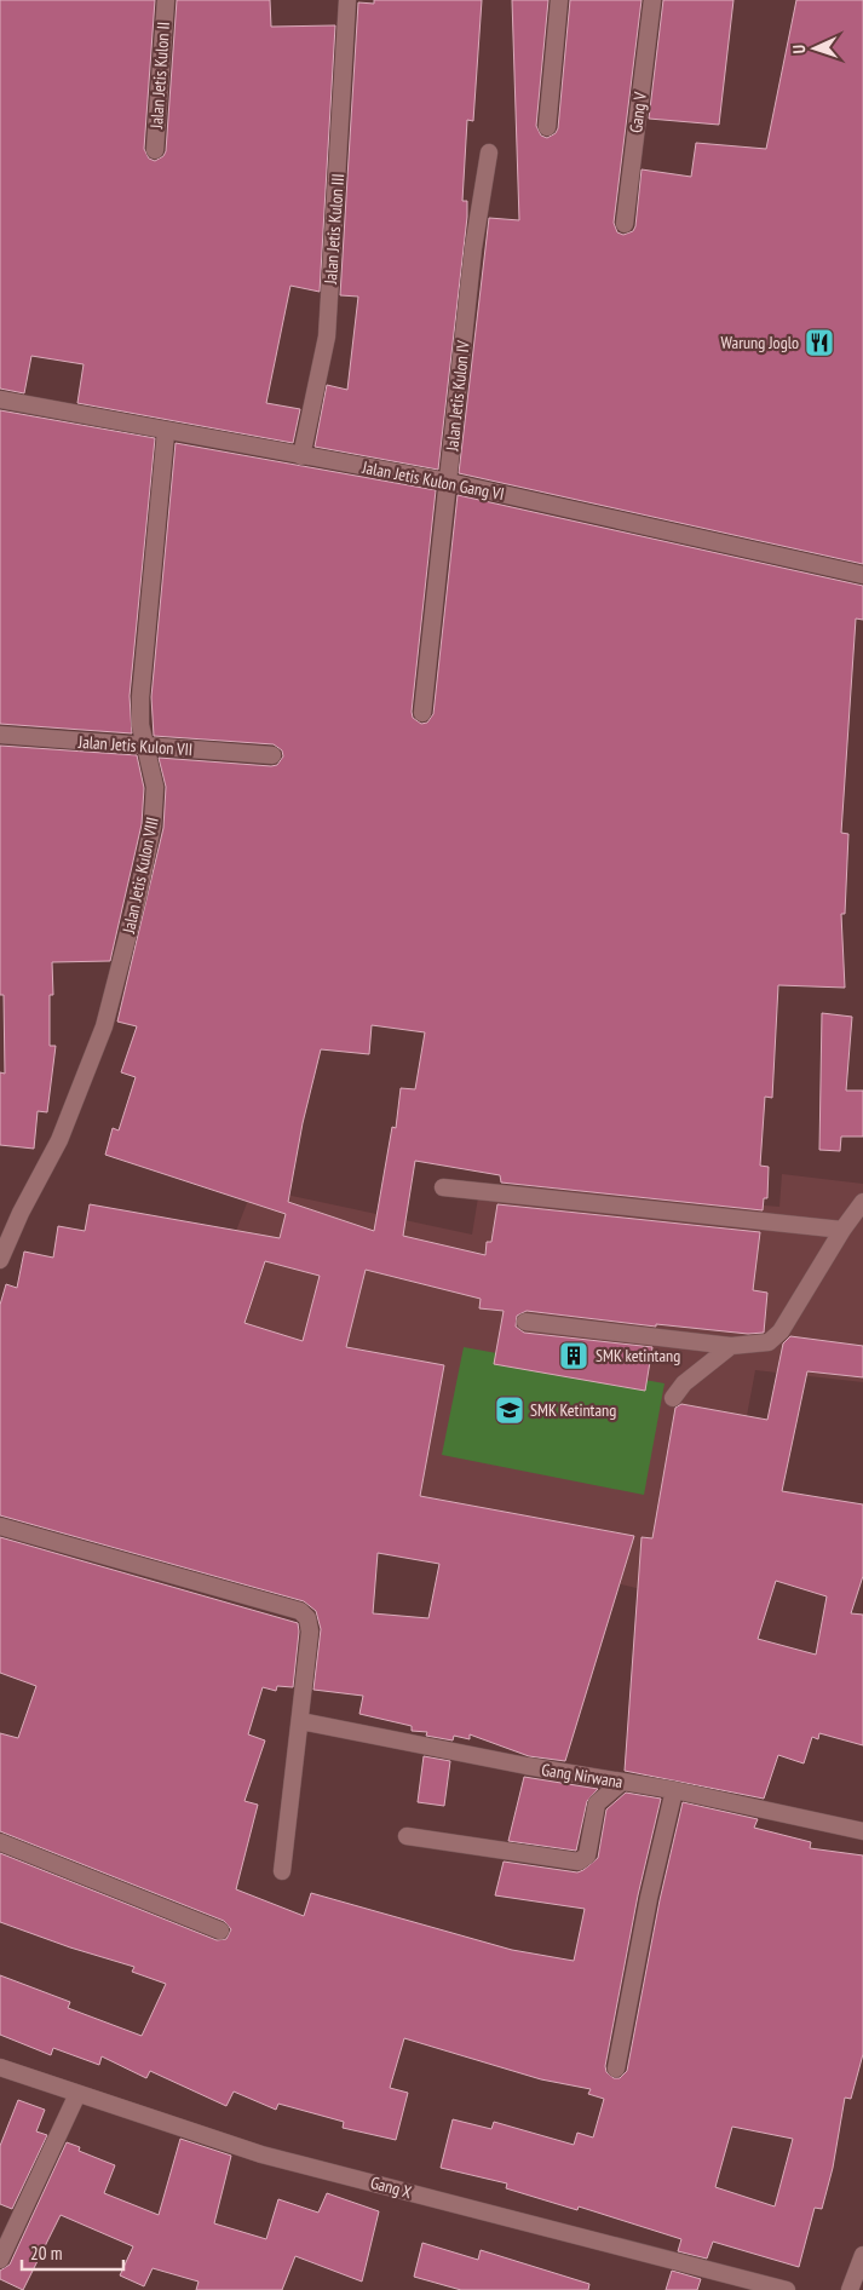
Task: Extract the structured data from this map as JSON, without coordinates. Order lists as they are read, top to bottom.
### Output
{
  "streets": {
    "street": [
      "Jalan Jetis Kulon II",
      "Gang V",
      "Jalan Jetis Kulon III",
      "Jalan Jetis Kulon IV",
      "Jalan Jetis Kulon Gang VI",
      "Jalan Jetis Kulon VII",
      "Jalan Jetis Kulon VIII",
      "Gang Nirwana",
      "Gang X"
    ]
  },
  "crossings": [
    ["Jalan Jetis Kulon III", "Jalan Jetis Kulon Gang VI"],
    ["Jalan Jetis Kulon IV", "Jalan Jetis Kulon Gang VI"],
    ["Jalan Jetis Kulon Gang VI", "Jalan Jetis Kulon VIII"],
    ["Jalan Jetis Kulon VII", "Jalan Jetis Kulon VIII"]
  ],
  "places": {
    "restaurant": ["Warung Joglo"],
    "building": ["SMK ketintang"],
    "school or university": ["SMK Ketintang"]
  },
  "scale_bar": "20 m",
  "north": "left"
}
